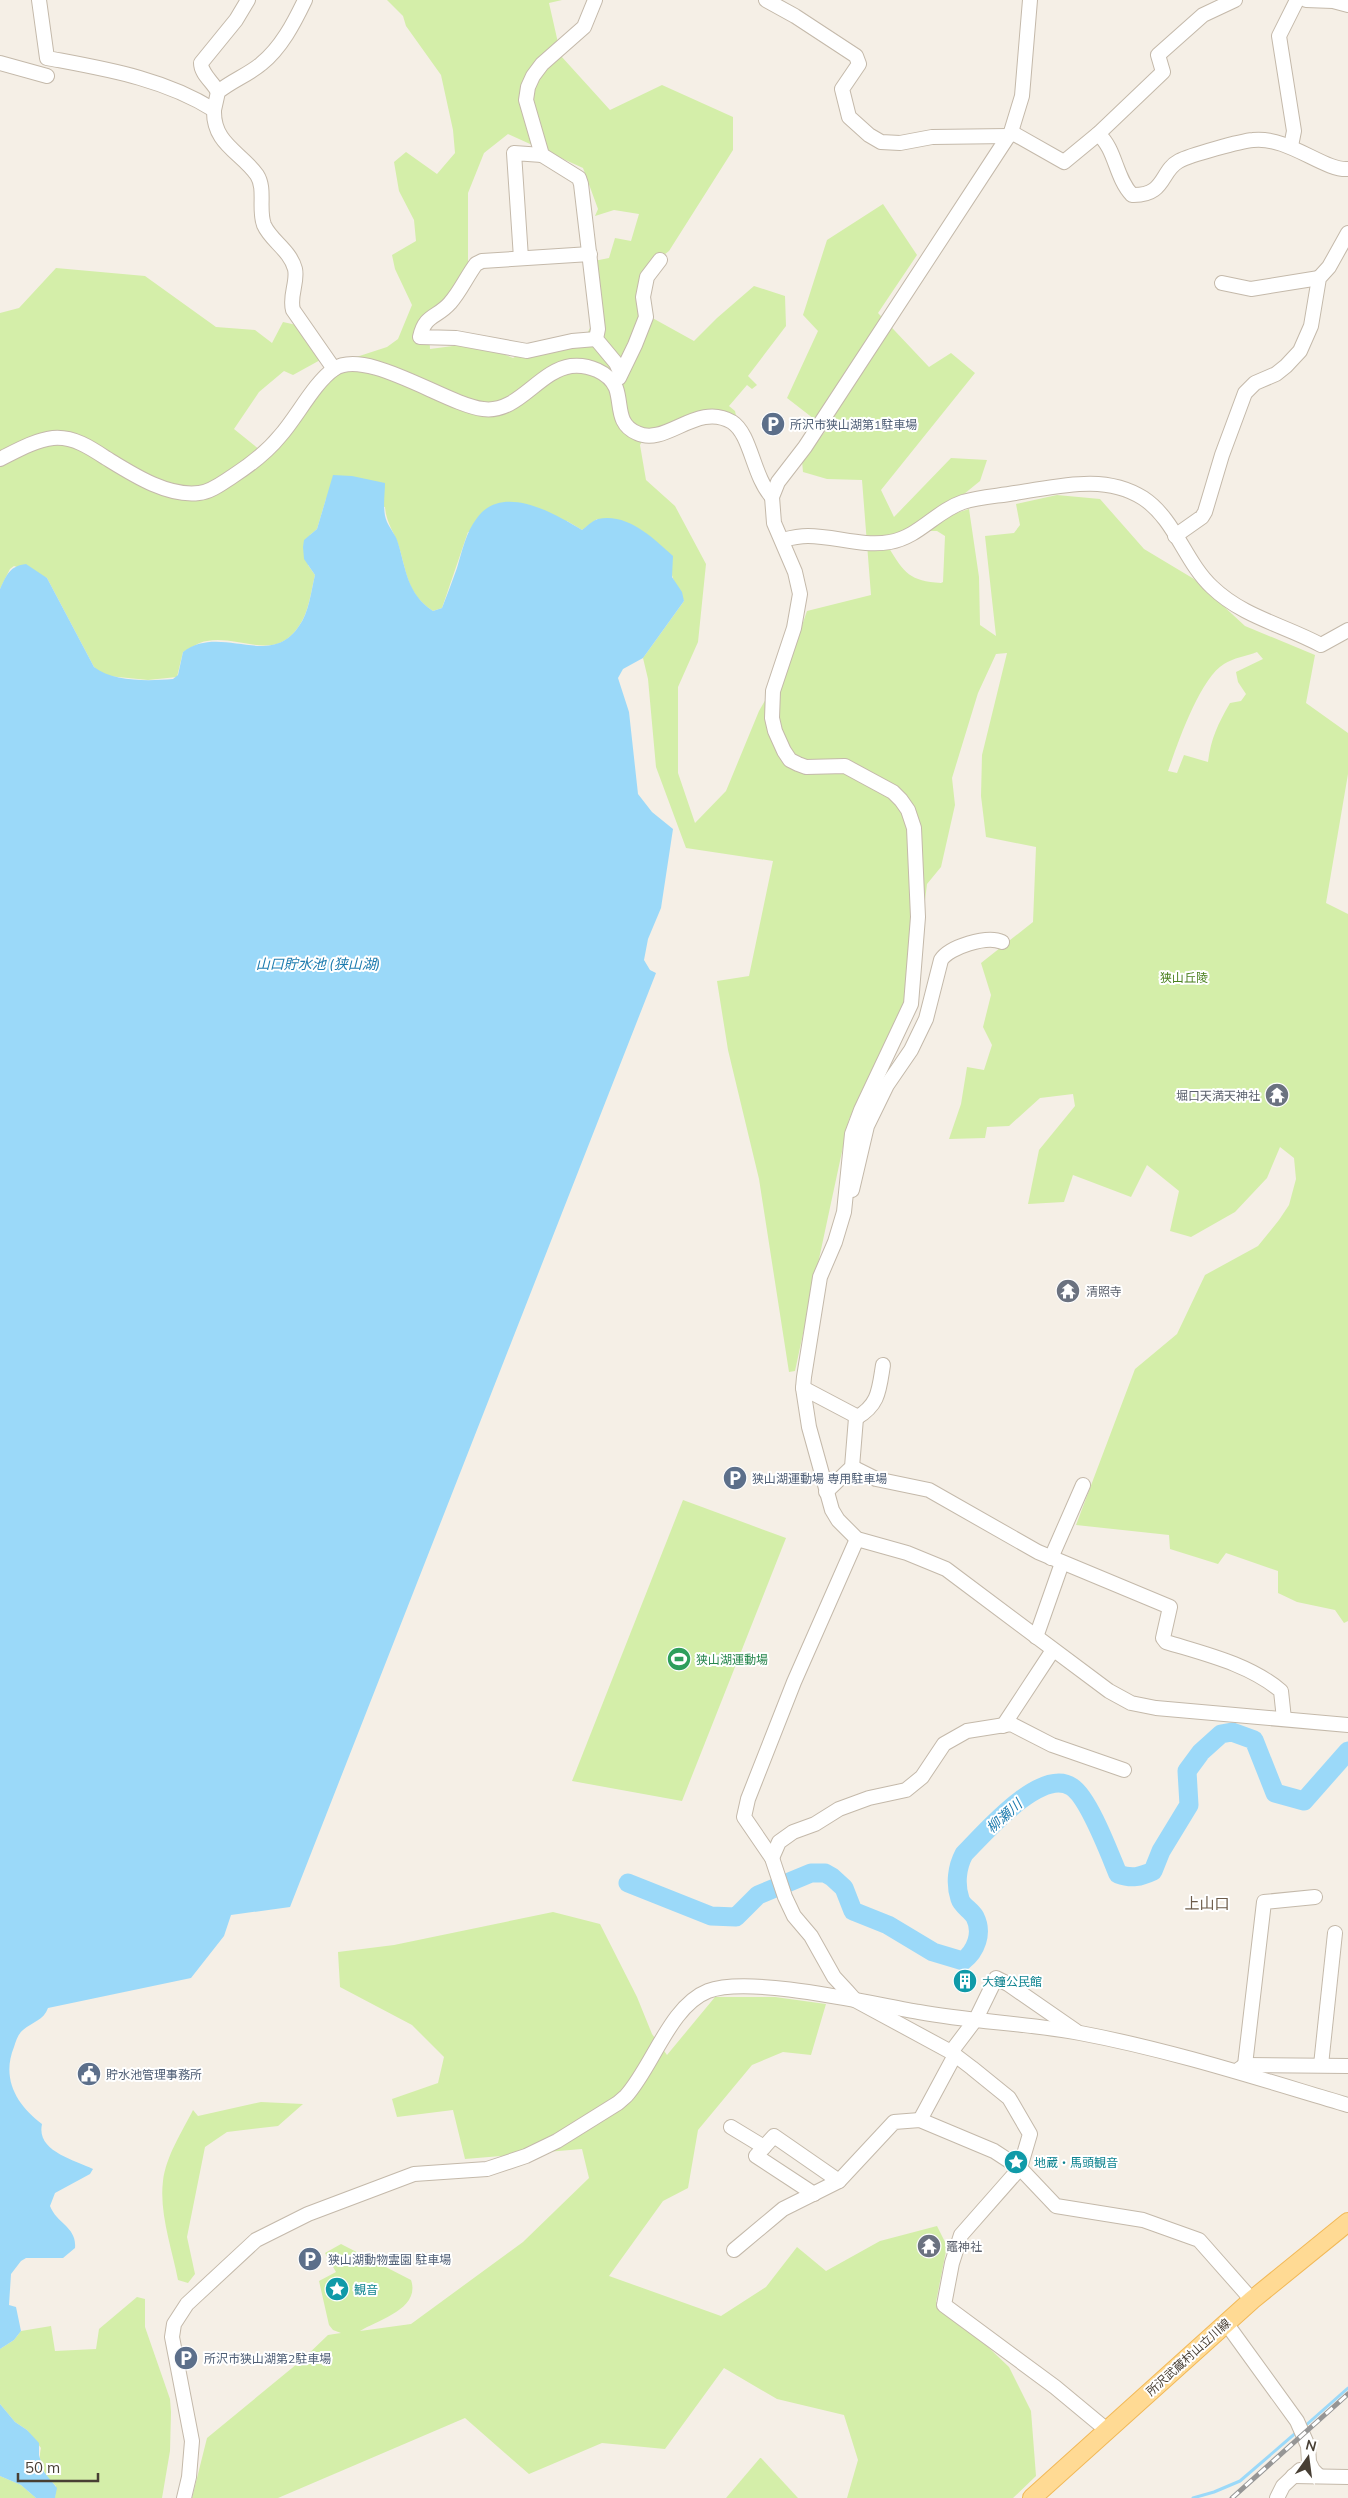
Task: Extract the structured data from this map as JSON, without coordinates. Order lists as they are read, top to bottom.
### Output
{
  "streets": {
    "main road": ["所沢武蔵村山立川線"]
  },
  "districts": ["上山口"],
  "water": ["山口貯水池 (狭山湖)", "柳瀬川"],
  "parks": ["狭山丘陵"],
  "places": {
    "parking": [
      "所沢市狭山湖第1駐車場",
      "狭山湖運動場 専用駐車場",
      "狭山湖動物霊園 駐車場",
      "所沢市狭山湖第2駐車場"
    ],
    "temple": ["堀口天満天神社", "清照寺", "竈神社"],
    "sports": ["狭山湖運動場"],
    "building": ["大鐘公民館"],
    "public building": ["貯水池管理事務所"],
    "place": ["地蔵・馬頭観音", "観音"]
  },
  "scale_bar": "50 m",
  "north": "top"
}
